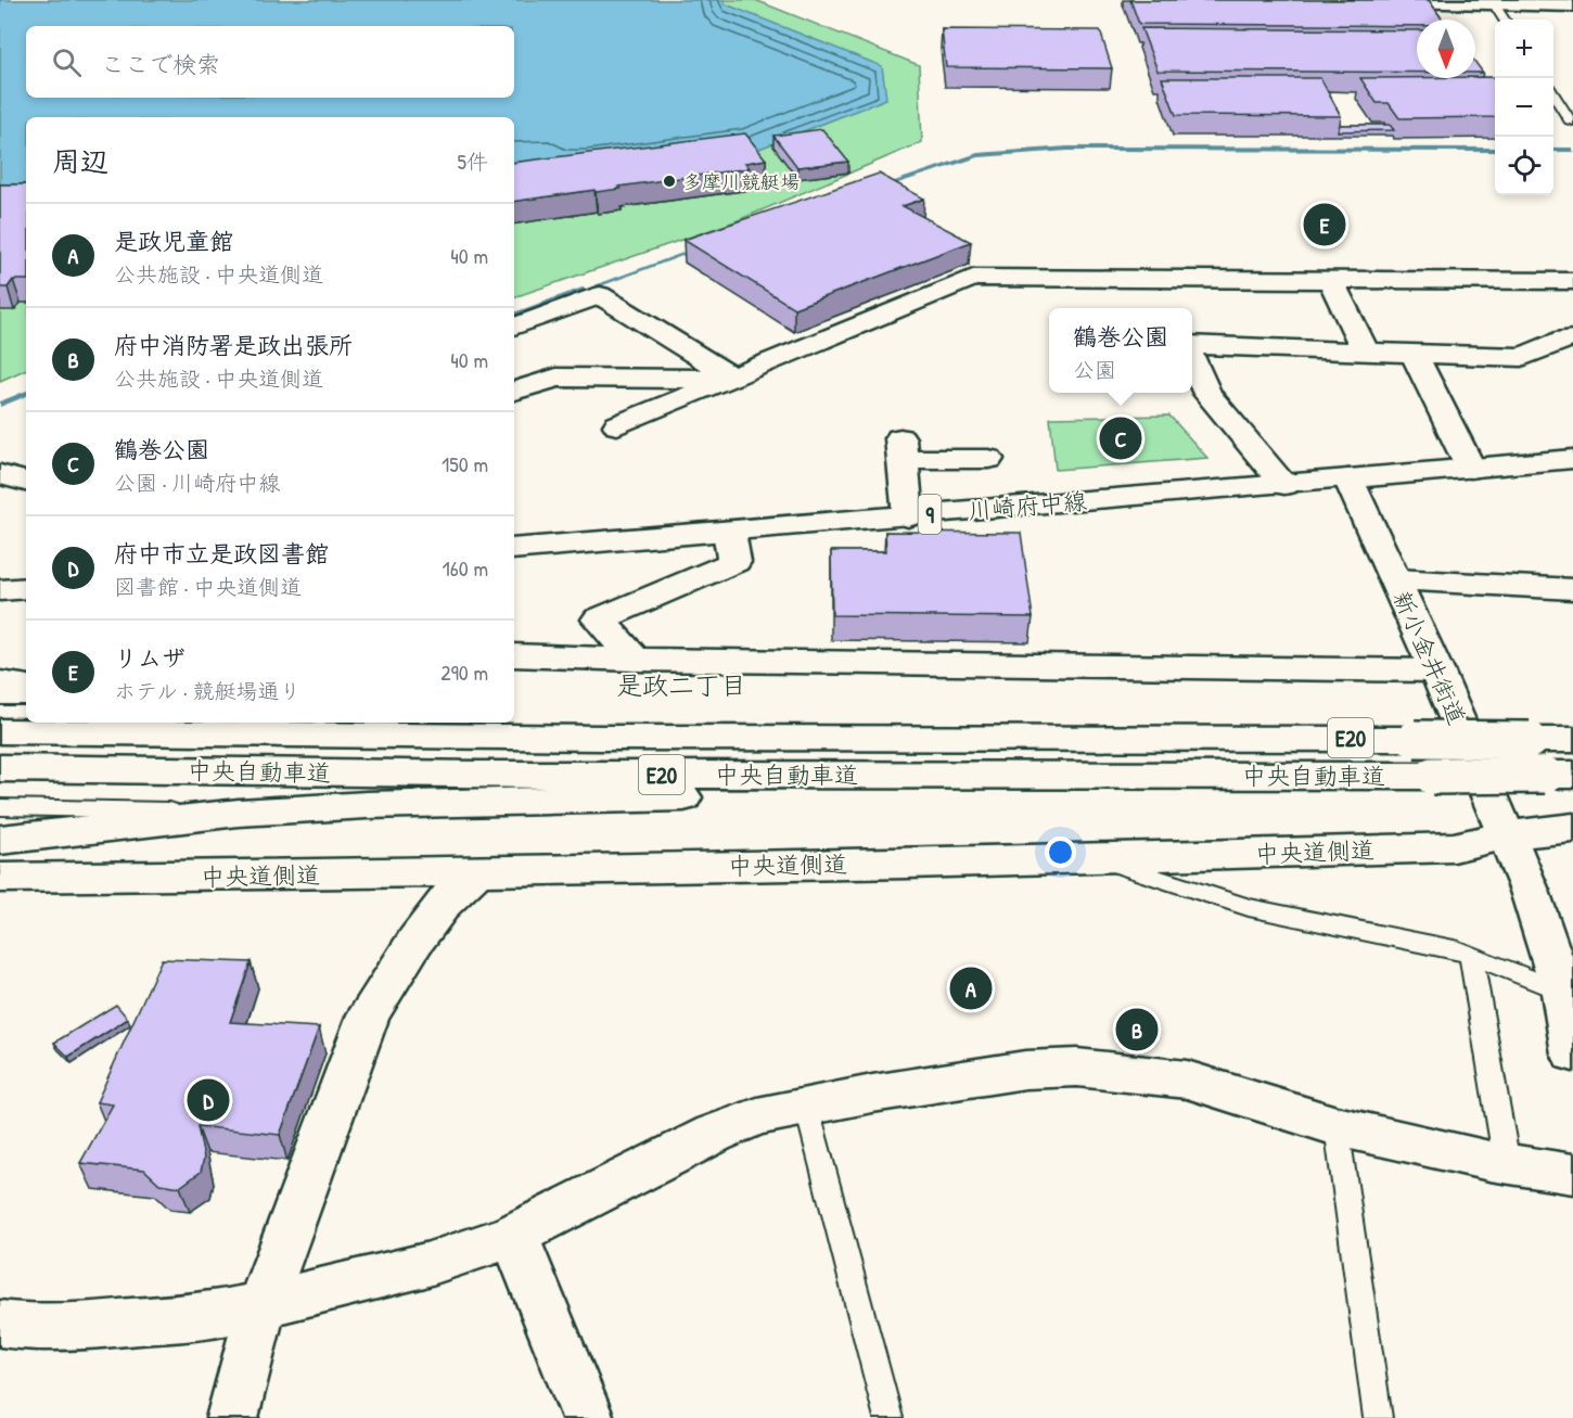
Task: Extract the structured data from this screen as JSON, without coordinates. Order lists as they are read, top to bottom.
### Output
{
  "streets": {
    "main road": [
      "川崎府中線",
      "9",
      "新小金井街道",
      "E20",
      "中央自動車道",
      "中央道側道"
    ]
  },
  "crossings": [
    ["川崎府中線", "新小金井街道"],
    ["新小金井街道", "中央道側道"]
  ],
  "districts": ["是政二丁目"],
  "places": ["多摩川競艇場"],
  "north": "bottom",
  "page": {
    "map_buttons": ["+", "−"],
    "search": "ここで検索",
    "heading": ["周辺", "5件"],
    "pins": [
      "E",
      "C",
      "A",
      "B",
      "D"
    ],
    "list": [
      {
        "mark": "A",
        "name": "是政児童館",
        "note": "公共施設 · 中央道側道",
        "value": "40 m"
      },
      {
        "mark": "B",
        "name": "府中消防署是政出張所",
        "note": "公共施設 · 中央道側道",
        "value": "40 m"
      },
      {
        "mark": "C",
        "name": "鶴巻公園",
        "note": "公園 · 川崎府中線",
        "value": "150 m"
      },
      {
        "mark": "D",
        "name": "府中市立是政図書館",
        "note": "図書館 · 中央道側道",
        "value": "160 m"
      },
      {
        "mark": "E",
        "name": "リムザ",
        "note": "ホテル · 競艇場通り",
        "value": "290 m"
      }
    ],
    "popup": ["鶴巻公園", "公園"]
  }
}
